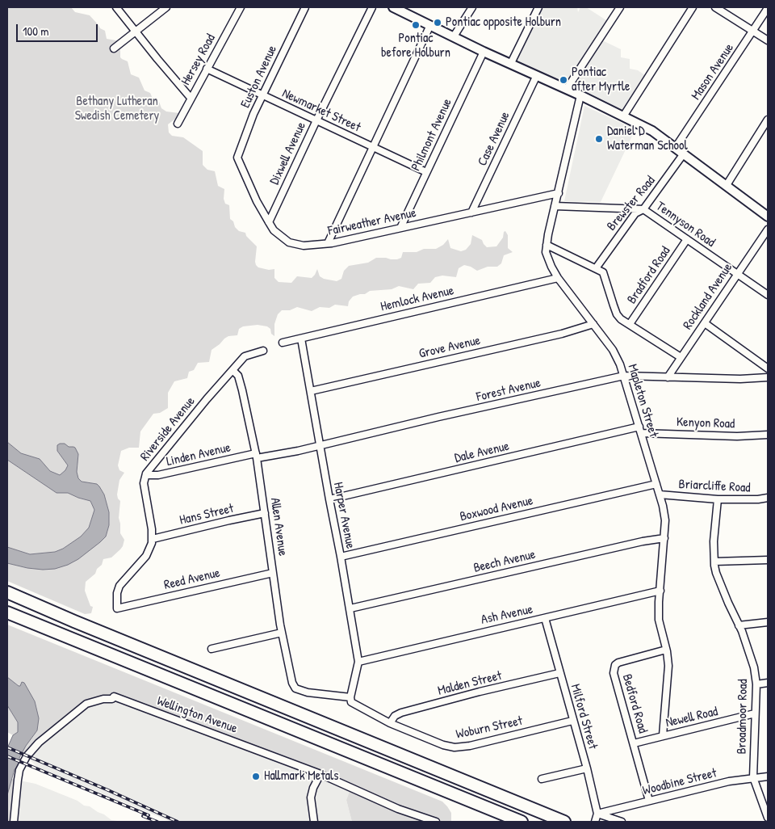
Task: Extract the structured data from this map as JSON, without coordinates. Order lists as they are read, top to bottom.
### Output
{
  "streets": {
    "street": [
      "Hersey Road",
      "Mason Avenue",
      "Euston Avenue",
      "Newmarket Street",
      "Philmont Avenue",
      "Case Avenue",
      "Dixwell Avenue",
      "Brewster Road",
      "Fairweather Avenue",
      "Tennyson Road",
      "Bradford Road",
      "Rockland Avenue",
      "Hemlock Avenue",
      "Grove Avenue",
      "Forest Avenue",
      "Mapleton Street",
      "Kenyon Road",
      "Riverside Avenue",
      "Dale Avenue",
      "Linden Avenue",
      "Briarcliffe Road",
      "Boxwood Avenue",
      "Hans Street",
      "Harper Avenue",
      "Allen Avenue",
      "Beech Avenue",
      "Reed Avenue",
      "Ash Avenue",
      "Malden Street",
      "Bedford Road",
      "Wellington Avenue",
      "Milford Street",
      "Broadmoor Road",
      "Newell Road",
      "Woburn Street",
      "Woodbine Street"
    ]
  },
  "crossings": [
    ["Hersey Road", "Newmarket Street"],
    ["Euston Avenue", "Newmarket Street"],
    ["Euston Avenue", "Fairweather Avenue"],
    ["Newmarket Street", "Philmont Avenue"],
    ["Newmarket Street", "Dixwell Avenue"],
    ["Philmont Avenue", "Fairweather Avenue"],
    ["Case Avenue", "Fairweather Avenue"],
    ["Dixwell Avenue", "Fairweather Avenue"],
    ["Brewster Road", "Tennyson Road"],
    ["Fairweather Avenue", "Mapleton Street"],
    ["Tennyson Road", "Bradford Road"],
    ["Tennyson Road", "Rockland Avenue"],
    ["Tennyson Road", "Mapleton Street"],
    ["Rockland Avenue", "Forest Avenue"],
    ["Hemlock Avenue", "Mapleton Street"],
    ["Hemlock Avenue", "Harper Avenue"],
    ["Grove Avenue", "Mapleton Street"],
    ["Grove Avenue", "Harper Avenue"],
    ["Forest Avenue", "Mapleton Street"],
    ["Forest Avenue", "Linden Avenue"],
    ["Forest Avenue", "Harper Avenue"],
    ["Forest Avenue", "Allen Avenue"],
    ["Mapleton Street", "Kenyon Road"],
    ["Mapleton Street", "Dale Avenue"],
    ["Mapleton Street", "Briarcliffe Road"],
    ["Mapleton Street", "Boxwood Avenue"],
    ["Mapleton Street", "Beech Avenue"],
    ["Mapleton Street", "Ash Avenue"],
    ["Mapleton Street", "Bedford Road"],
    ["Mapleton Street", "Newell Road"],
    ["Riverside Avenue", "Linden Avenue"],
    ["Riverside Avenue", "Hans Street"],
    ["Riverside Avenue", "Allen Avenue"],
    ["Riverside Avenue", "Reed Avenue"],
    ["Dale Avenue", "Harper Avenue"],
    ["Linden Avenue", "Allen Avenue"],
    ["Briarcliffe Road", "Broadmoor Road"],
    ["Boxwood Avenue", "Harper Avenue"],
    ["Hans Street", "Allen Avenue"],
    ["Hans Street", "Reed Avenue"],
    ["Harper Avenue", "Allen Avenue"],
    ["Harper Avenue", "Beech Avenue"],
    ["Harper Avenue", "Ash Avenue"],
    ["Allen Avenue", "Reed Avenue"],
    ["Ash Avenue", "Milford Street"],
    ["Malden Street", "Milford Street"],
    ["Malden Street", "Woburn Street"],
    ["Bedford Road", "Newell Road"],
    ["Bedford Road", "Woodbine Street"],
    ["Milford Street", "Woburn Street"],
    ["Milford Street", "Woodbine Street"],
    ["Broadmoor Road", "Newell Road"],
    ["Broadmoor Road", "Woodbine Street"]
  ],
  "parks": ["Bethany Lutheran Swedish Cemetery"],
  "places": [
    "Pontiac opposite Holburn",
    "Pontiac before Holburn",
    "Pontiac after Myrtle",
    "Daniel D Waterman School",
    "Hallmark Metals"
  ],
  "scale_bar": "100 m"
}
